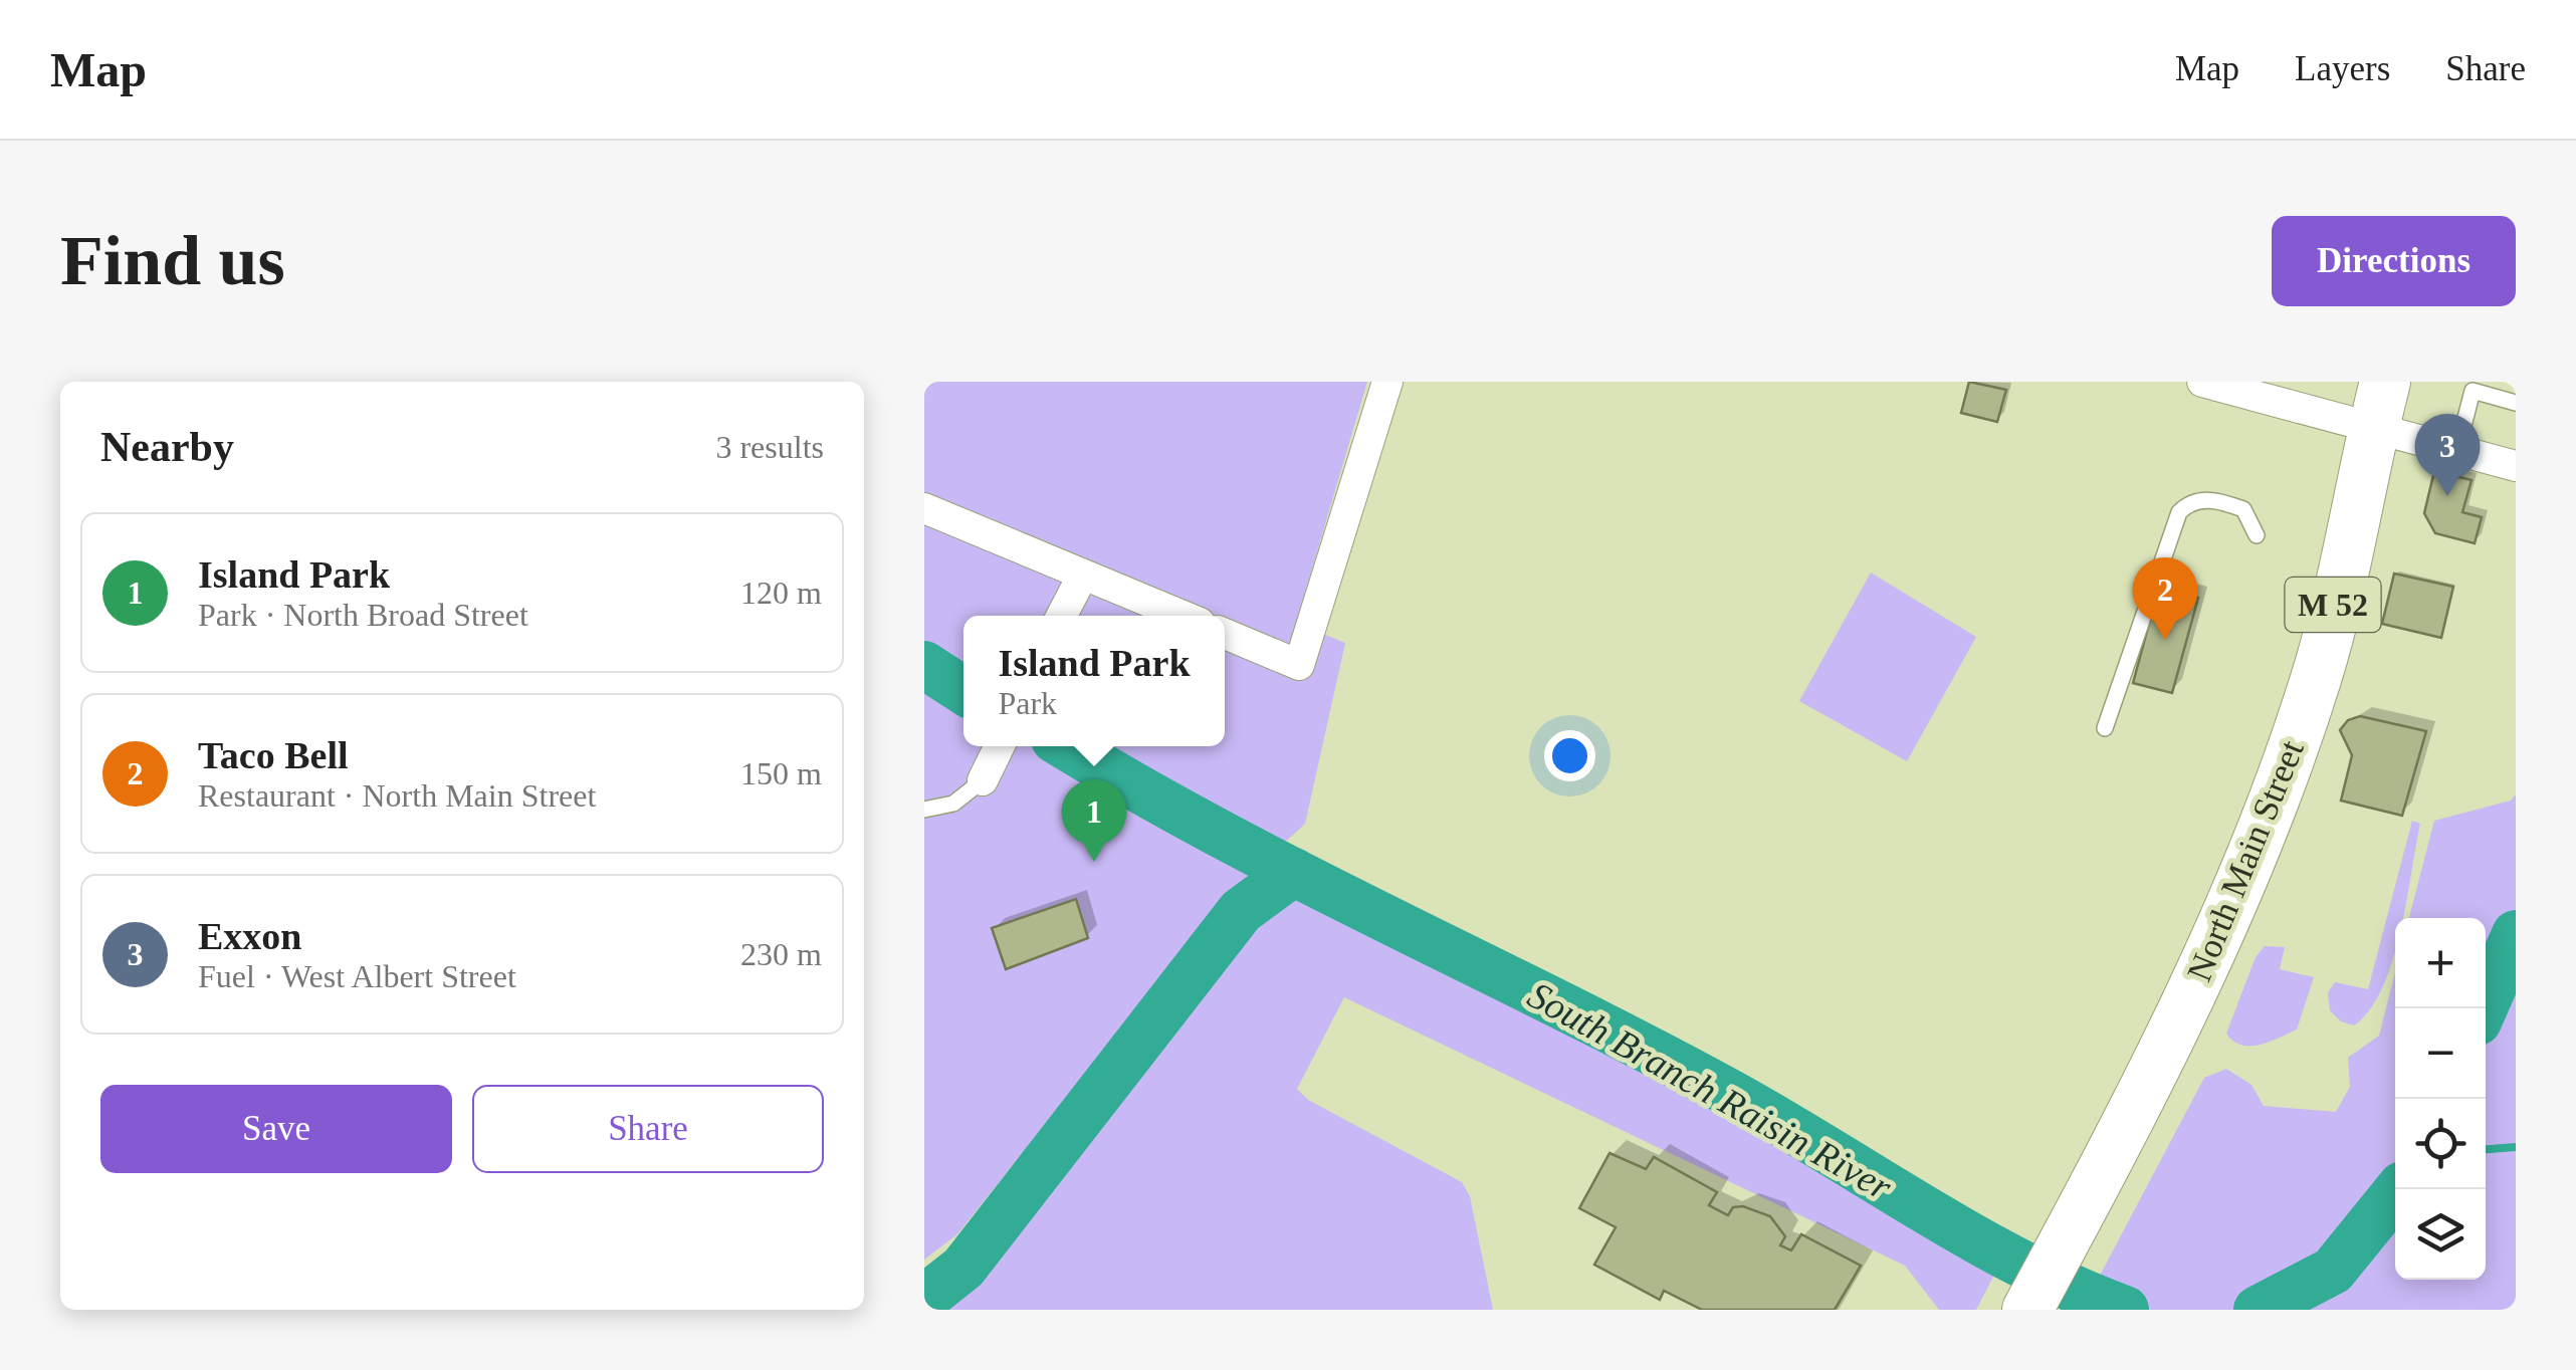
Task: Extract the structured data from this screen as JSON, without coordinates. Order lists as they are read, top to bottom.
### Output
{
  "streets": {
    "main road": ["M 52", "North Main Street"]
  },
  "water": ["South Branch Raisin River"],
  "page": {
    "header": "Map",
    "nav": ["Map", "Layers", "Share"],
    "buttons": [
      "Directions",
      ["Save", "Share"]
    ],
    "title": "Find us",
    "heading": ["Nearby", "3 results"],
    "pins": ["3", "2", "1"],
    "list": [
      {
        "mark": "1",
        "name": "Island Park",
        "note": "Park · North Broad Street",
        "value": "120 m"
      },
      {
        "mark": "2",
        "name": "Taco Bell",
        "note": "Restaurant · North Main Street",
        "value": "150 m"
      },
      {
        "mark": "3",
        "name": "Exxon",
        "note": "Fuel · West Albert Street",
        "value": "230 m"
      }
    ],
    "popup": ["Island Park", "Park"],
    "map_buttons": ["+", "−"]
  }
}
